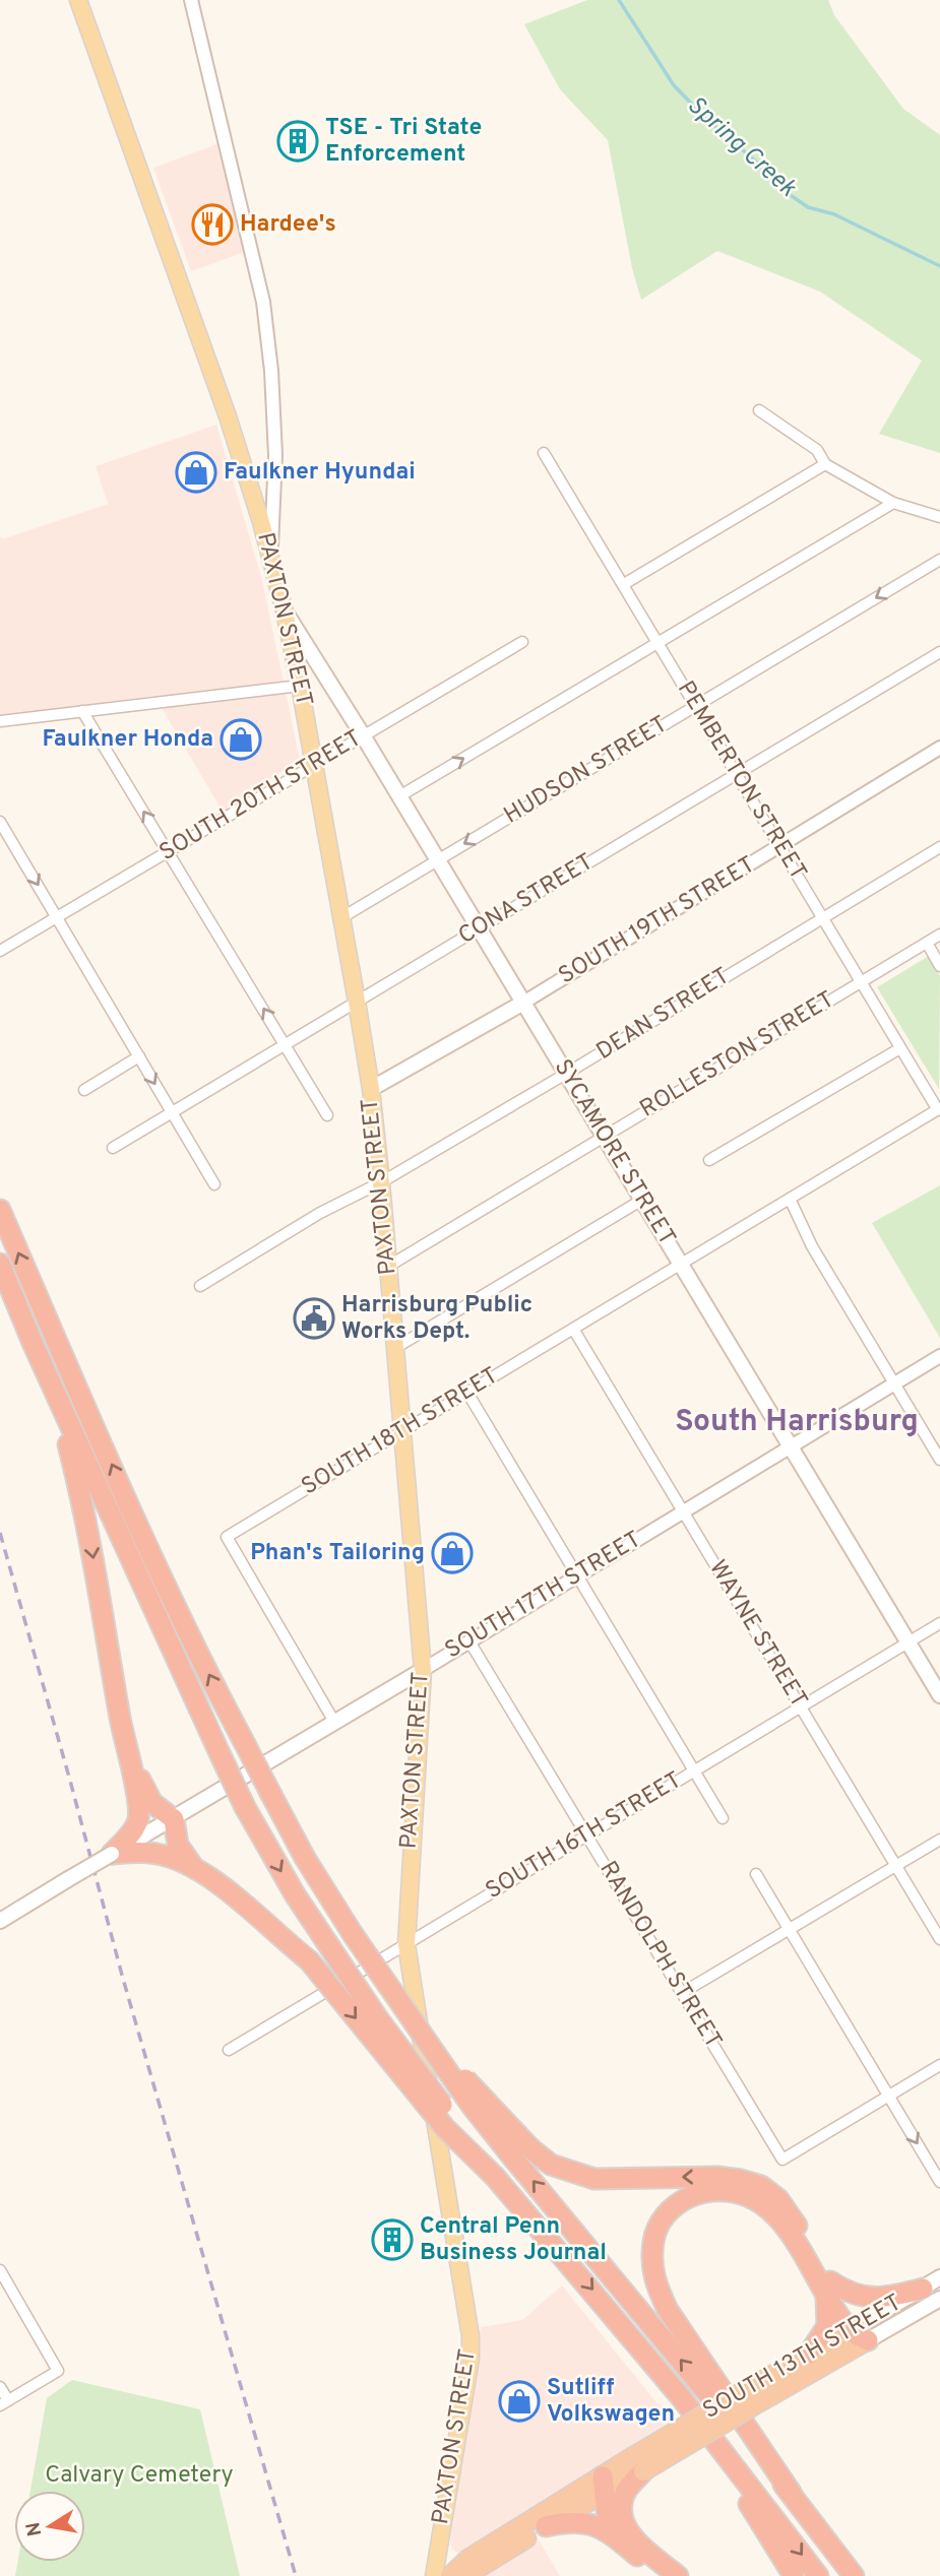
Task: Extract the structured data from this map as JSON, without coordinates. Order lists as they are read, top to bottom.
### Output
{
  "streets": {
    "highway": ["SOUTH 13TH STREET"],
    "main road": [
      "PAXTON STREET",
      "SOUTH 19TH STREET",
      "SYCAMORE STREET",
      "SOUTH 17TH STREET"
    ],
    "street": [
      "HUDSON STREET",
      "PEMBERTON STREET",
      "SOUTH 20TH STREET",
      "CONA STREET",
      "DEAN STREET",
      "ROLLESTON STREET",
      "SOUTH 18TH STREET",
      "WAYNE STREET",
      "SOUTH 16TH STREET",
      "RANDOLPH STREET"
    ]
  },
  "crossings": [
    ["PAXTON STREET", "HUDSON STREET"],
    ["PAXTON STREET", "SOUTH 20TH STREET"],
    ["PAXTON STREET", "CONA STREET"],
    ["PAXTON STREET", "SOUTH 19TH STREET"],
    ["PAXTON STREET", "DEAN STREET"],
    ["PAXTON STREET", "ROLLESTON STREET"],
    ["PAXTON STREET", "SYCAMORE STREET"],
    ["PAXTON STREET", "SOUTH 18TH STREET"],
    ["PAXTON STREET", "SOUTH 17TH STREET"],
    ["PAXTON STREET", "SOUTH 16TH STREET"],
    ["HUDSON STREET", "PEMBERTON STREET"],
    ["HUDSON STREET", "SYCAMORE STREET"],
    ["PEMBERTON STREET", "CONA STREET"],
    ["PEMBERTON STREET", "SOUTH 19TH STREET"],
    ["PEMBERTON STREET", "DEAN STREET"],
    ["PEMBERTON STREET", "ROLLESTON STREET"],
    ["PEMBERTON STREET", "SOUTH 18TH STREET"],
    ["SOUTH 20TH STREET", "SYCAMORE STREET"],
    ["CONA STREET", "SYCAMORE STREET"],
    ["SOUTH 19TH STREET", "SYCAMORE STREET"],
    ["DEAN STREET", "SYCAMORE STREET"],
    ["ROLLESTON STREET", "SYCAMORE STREET"],
    ["SYCAMORE STREET", "SOUTH 18TH STREET"],
    ["SYCAMORE STREET", "SOUTH 17TH STREET"],
    ["SYCAMORE STREET", "SOUTH 16TH STREET"],
    ["SOUTH 18TH STREET", "SOUTH 17TH STREET"],
    ["SOUTH 18TH STREET", "WAYNE STREET"],
    ["SOUTH 17TH STREET", "WAYNE STREET"],
    ["SOUTH 17TH STREET", "RANDOLPH STREET"],
    ["WAYNE STREET", "SOUTH 16TH STREET"],
    ["SOUTH 16TH STREET", "RANDOLPH STREET"]
  ],
  "districts": ["South Harrisburg"],
  "water": ["Spring Creek"],
  "parks": ["Calvary Cemetery"],
  "places": {
    "building": ["TSE - Tri State Enforcement", "Central Penn Business Journal"],
    "restaurant": ["Hardee's"],
    "shop": [
      "Faulkner Hyundai",
      "Faulkner Honda",
      "Phan's Tailoring",
      "Sutliff Volkswagen"
    ],
    "public building": ["Harrisburg Public Works Dept."]
  },
  "north": "left"
}
